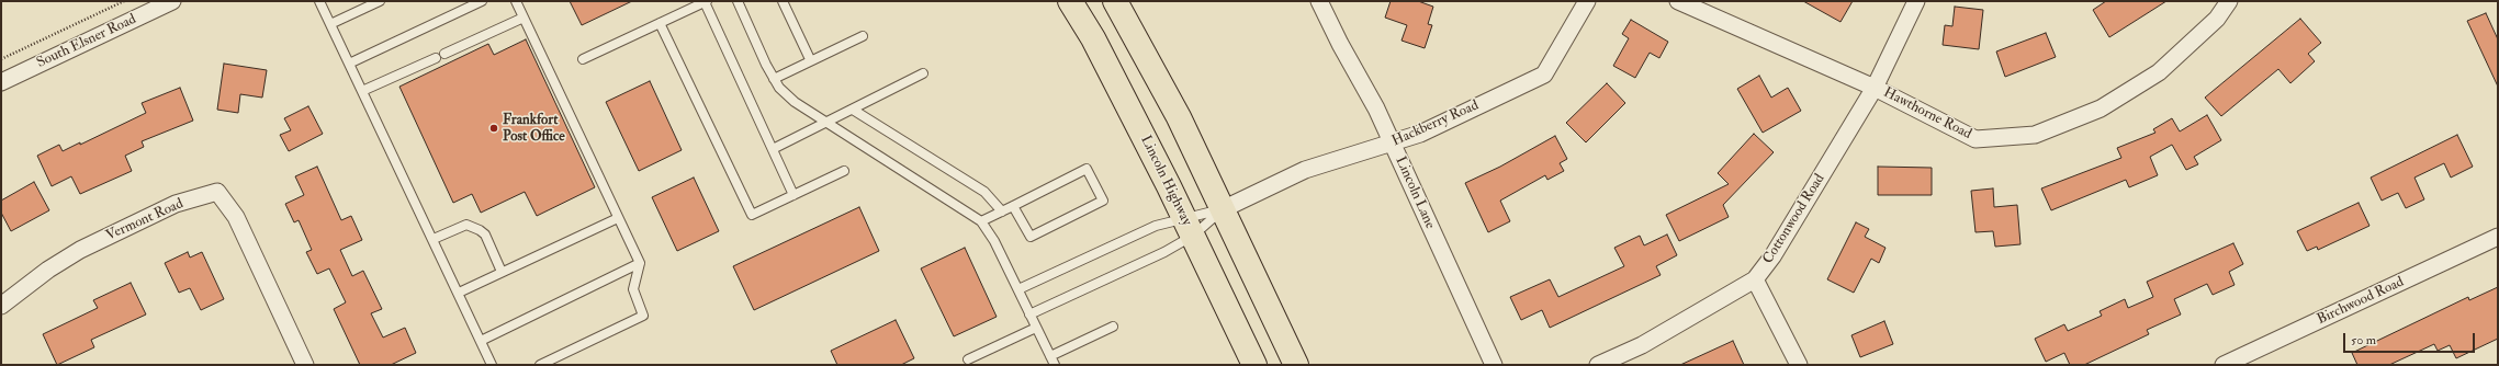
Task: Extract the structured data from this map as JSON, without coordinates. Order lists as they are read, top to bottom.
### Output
{
  "streets": {
    "main road": ["Lincoln Highway"],
    "street": [
      "South Elsner Road",
      "Hawthorne Road",
      "Hackberry Road",
      "Lincoln Lane",
      "Cottonwood Road",
      "Vermont Road",
      "Birchwood Road"
    ]
  },
  "crossings": [
    ["Hawthorne Road", "Cottonwood Road"],
    ["Hackberry Road", "Lincoln Lane"]
  ],
  "places": ["Frankfort Post Office"],
  "scale_bar": "50 m"
}
